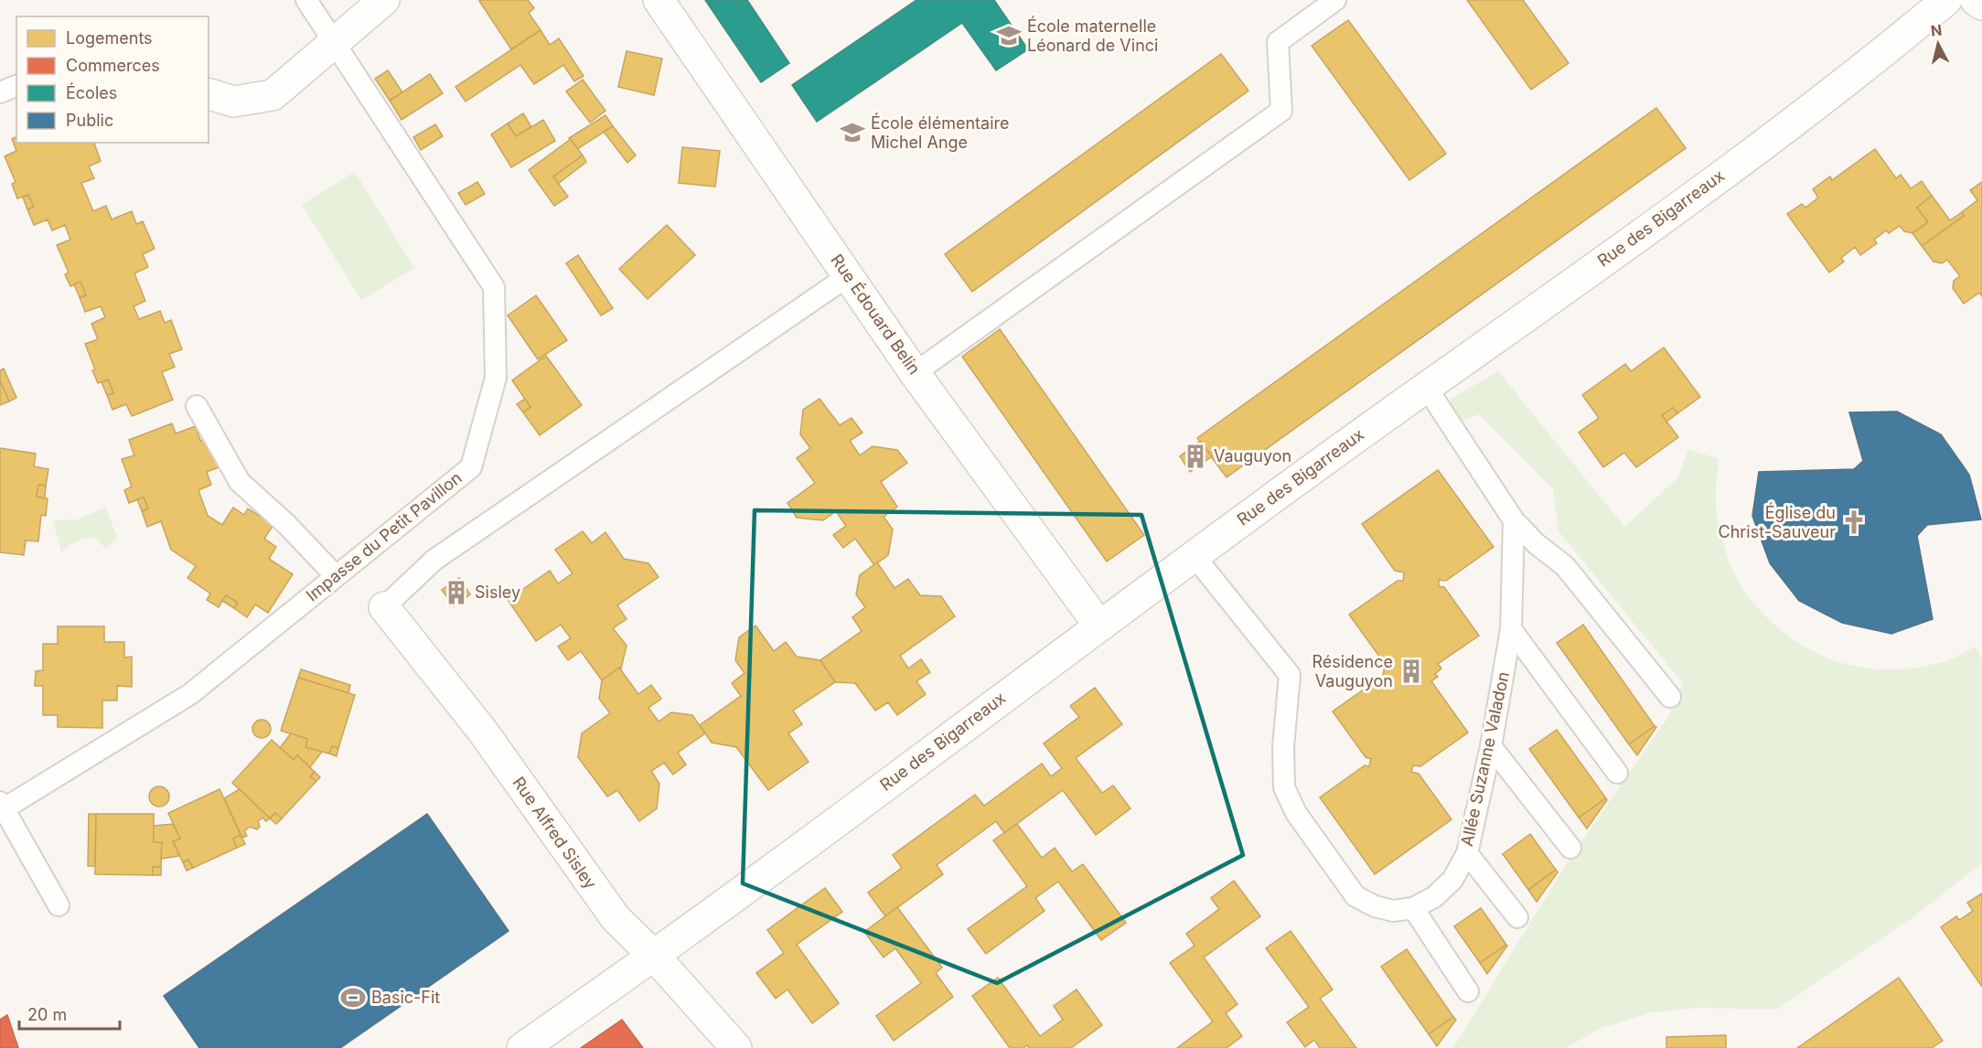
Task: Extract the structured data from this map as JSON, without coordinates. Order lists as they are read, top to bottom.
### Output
{
  "streets": {
    "street": ["Rue des Bigarreaux", "Rue Édouard Belin", "Rue Alfred Sisley"],
    "lane": ["Impasse du Petit Pavillon", "Allée Suzanne Valadon"]
  },
  "crossings": [
    ["Rue des Bigarreaux", "Rue Édouard Belin"],
    ["Rue des Bigarreaux", "Allée Suzanne Valadon"],
    ["Rue des Bigarreaux", "Rue Alfred Sisley"]
  ],
  "places": {
    "school or university": ["École maternelle Léonard de Vinci", "École élémentaire Michel Ange"],
    "building": ["Vauguyon", "Sisley", "Résidence Vauguyon"],
    "church": ["Église du Christ-Sauveur"],
    "sports": ["Basic-Fit"]
  },
  "legend": [
    "Logements",
    "Commerces",
    "Écoles",
    "Public"
  ],
  "scale_bar": "20 m",
  "north": "top"
}
